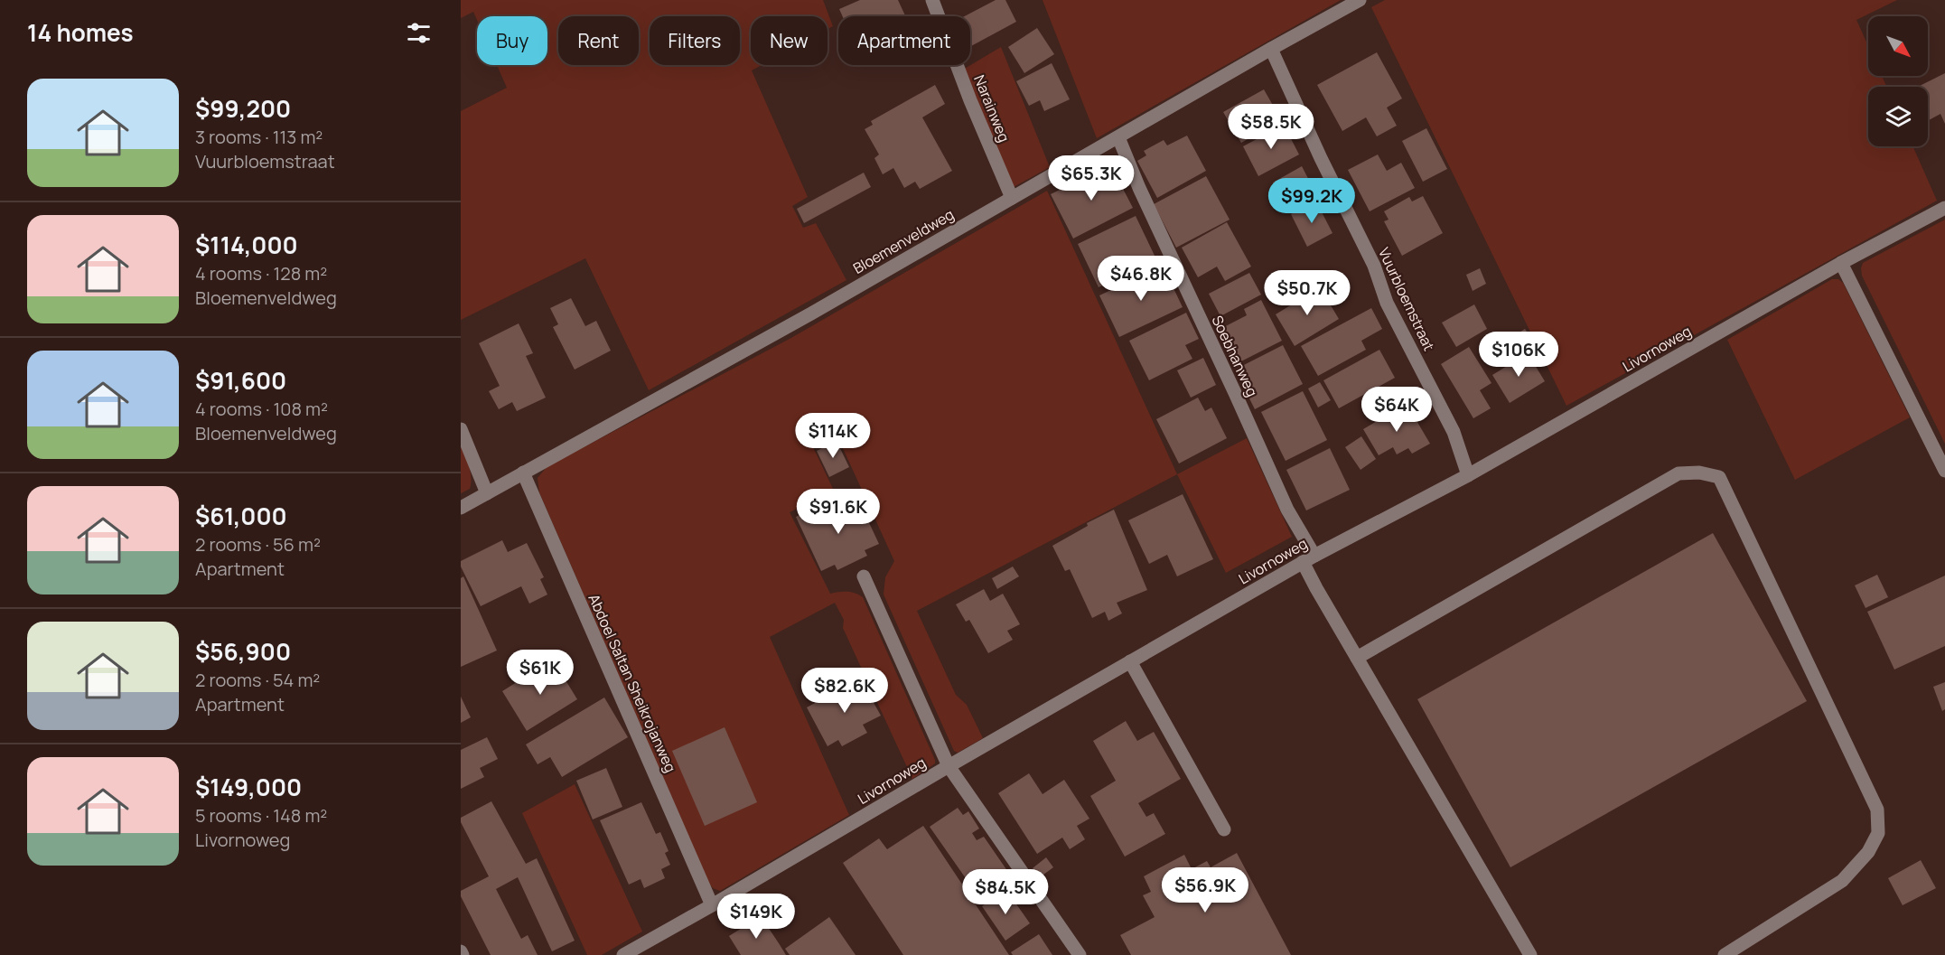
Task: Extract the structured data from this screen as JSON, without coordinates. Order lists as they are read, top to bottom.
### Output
{
  "streets": {
    "street": [
      "Narainweg",
      "Bloemenveldweg",
      "Vuurbloemstraat",
      "Livornoweg",
      "Soebhanweg",
      "Abdoel Saltan Sheikrojanweg"
    ]
  },
  "crossings": [
    ["Narainweg", "Bloemenveldweg"],
    ["Bloemenveldweg", "Vuurbloemstraat"],
    ["Bloemenveldweg", "Soebhanweg"],
    ["Bloemenveldweg", "Abdoel Saltan Sheikrojanweg"],
    ["Vuurbloemstraat", "Livornoweg"],
    ["Livornoweg", "Soebhanweg"],
    ["Livornoweg", "Abdoel Saltan Sheikrojanweg"]
  ],
  "north": "bottom right",
  "page": {
    "heading": "14 homes",
    "chip": [
      "Buy",
      "Rent",
      "Filters",
      "New",
      "Apartment"
    ],
    "list": [
      {
        "name": "$99,200",
        "note": "3 rooms · 113 m² · Vuurbloemstraat"
      },
      {
        "name": "$114,000",
        "note": "4 rooms · 128 m² · Bloemenveldweg"
      },
      {
        "name": "$91,600",
        "note": "4 rooms · 108 m² · Bloemenveldweg"
      },
      {
        "name": "$61,000",
        "note": "2 rooms · 56 m² · Apartment"
      },
      {
        "name": "$56,900",
        "note": "2 rooms · 54 m² · Apartment"
      },
      {
        "name": "$149,000",
        "note": "5 rooms · 148 m² · Livornoweg"
      }
    ],
    "price": [
      "$58.5K",
      "$65.3K",
      "$99.2K",
      "$46.8K",
      "$50.7K",
      "$106K",
      "$64K",
      "$114K",
      "$91.6K",
      "$61K",
      "$82.6K",
      "$56.9K",
      "$84.5K",
      "$149K"
    ]
  }
}
